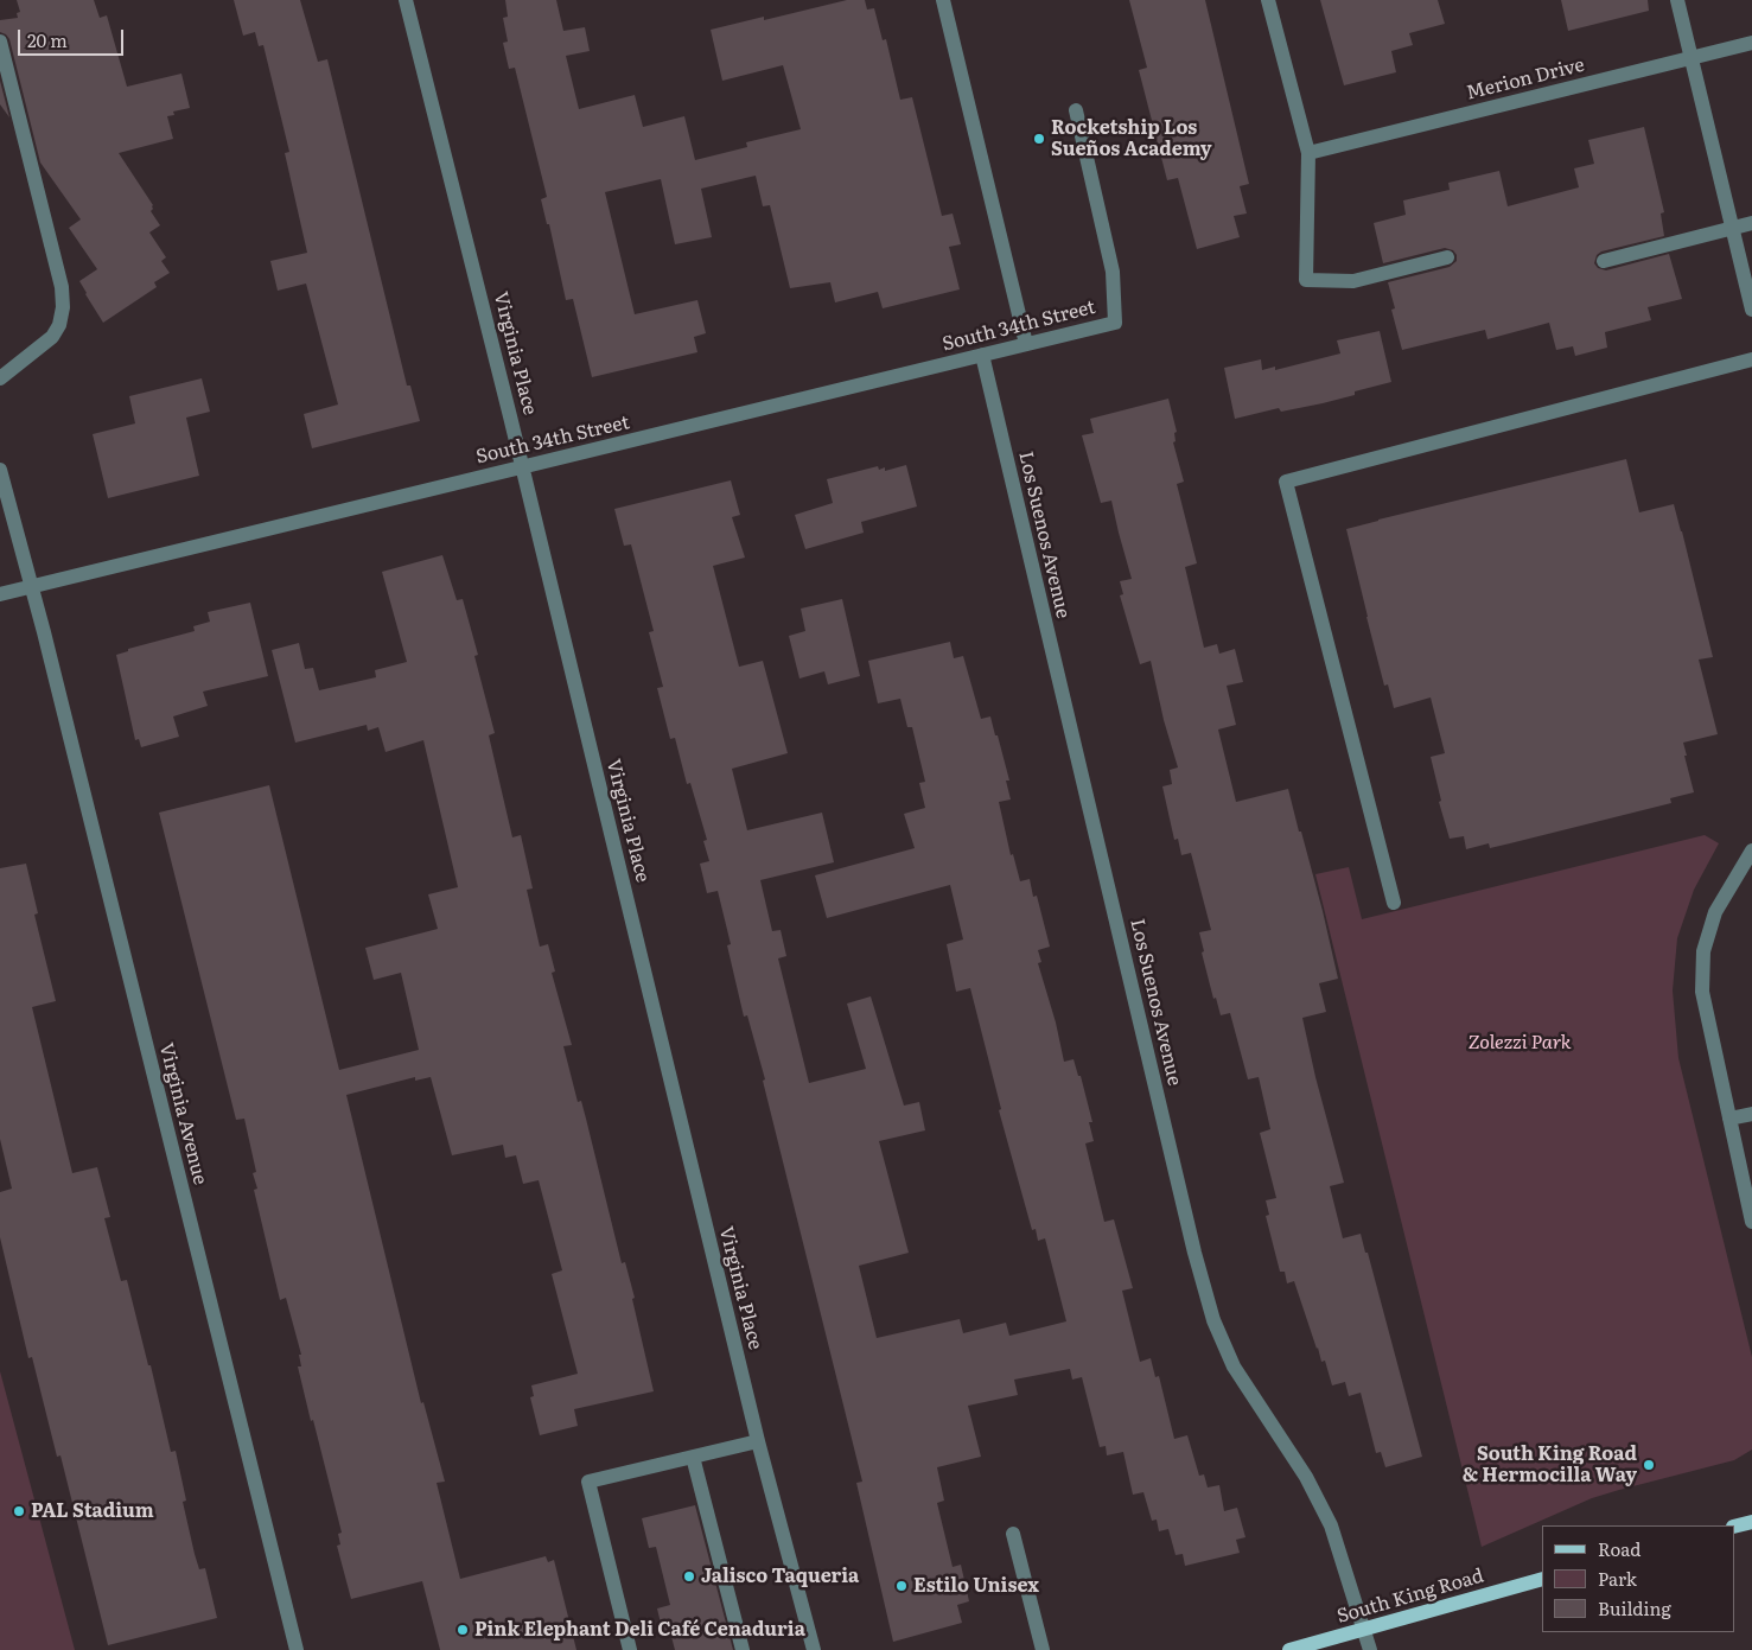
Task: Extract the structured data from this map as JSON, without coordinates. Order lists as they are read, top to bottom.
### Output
{
  "streets": {
    "main road": ["South King Road"],
    "street": [
      "Merion Drive",
      "South 34th Street",
      "Virginia Place",
      "Los Suenos Avenue",
      "Virginia Avenue"
    ]
  },
  "crossings": [
    ["South 34th Street", "Virginia Place"],
    ["South 34th Street", "Los Suenos Avenue"],
    ["South 34th Street", "Virginia Avenue"],
    ["Los Suenos Avenue", "South King Road"]
  ],
  "parks": ["Zolezzi Park"],
  "places": [
    "Rocketship Los Sueños Academy",
    "South King Road & Hermocilla Way",
    "PAL Stadium",
    "Jalisco Taqueria",
    "Estilo Unisex",
    "Pink Elephant Deli Café Cenaduria"
  ],
  "legend": ["Road", "Park", "Building"],
  "scale_bar": "20 m"
}
